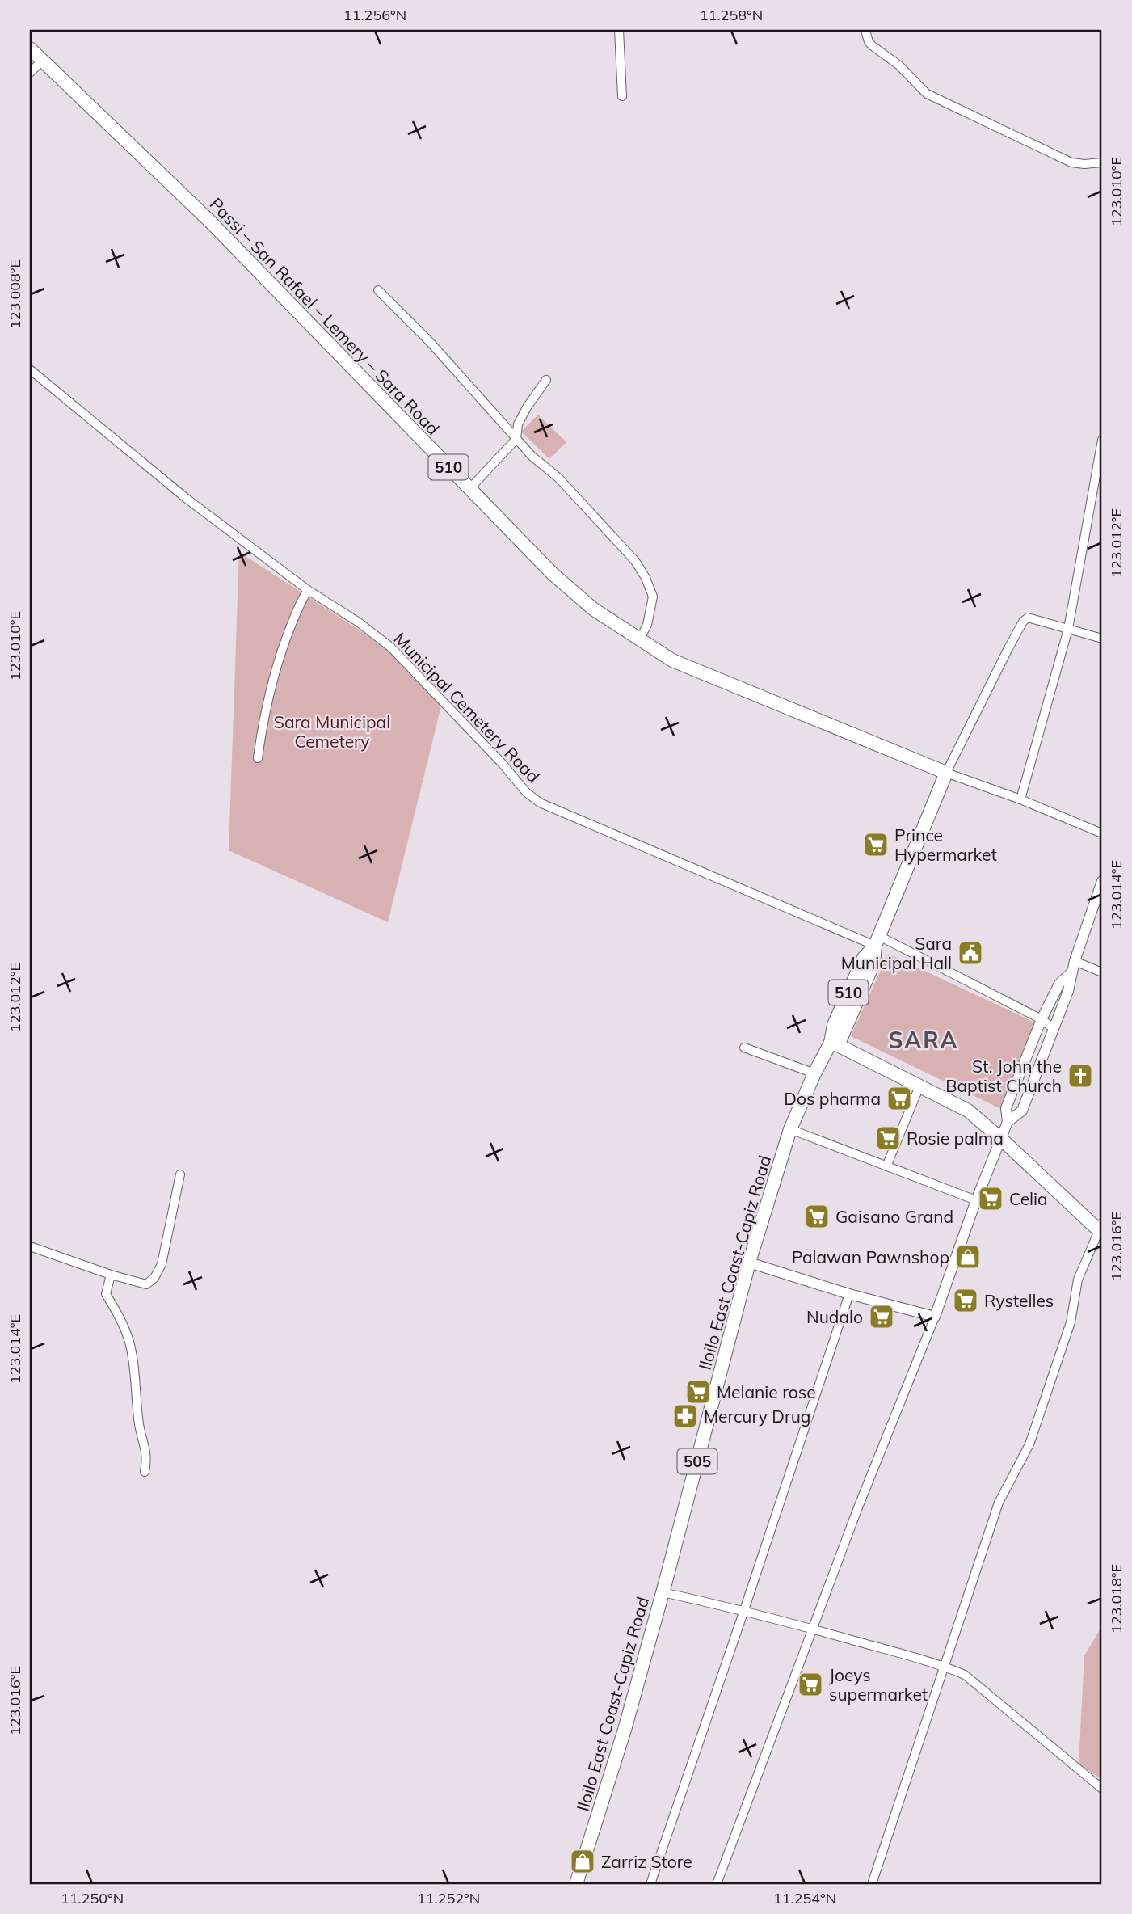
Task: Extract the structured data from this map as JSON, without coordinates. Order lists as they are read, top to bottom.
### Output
{
  "streets": {
    "main road": [
      "Passi – San Rafael – Lemery – Sara Road",
      "510",
      "Iloilo East Coast-Capiz Road",
      "505"
    ],
    "street": ["Municipal Cemetery Road"]
  },
  "crossings": [
    ["Passi – San Rafael – Lemery – Sara Road", "510"],
    ["510", "Municipal Cemetery Road"],
    ["510", "Iloilo East Coast-Capiz Road"]
  ],
  "districts": ["SARA"],
  "parks": ["Sara Municipal Cemetery"],
  "places": {
    "supermarket": [
      "Prince Hypermarket",
      "Dos pharma",
      "Rosie palma",
      "Celia",
      "Gaisano Grand",
      "Rystelles",
      "Nudalo",
      "Melanie rose",
      "Joeys supermarket"
    ],
    "public building": ["Sara Municipal Hall"],
    "church": ["St. John the Baptist Church"],
    "shop": ["Palawan Pawnshop", "Zarriz Store"],
    "pharmacy": ["Mercury Drug"]
  },
  "coordinates": [
    "11.256°N",
    "11.258°N",
    "123.010°E",
    "123.008°E",
    "123.012°E",
    "123.014°E",
    "123.016°E",
    "123.018°E",
    "11.250°N",
    "11.252°N",
    "11.254°N"
  ]
}
